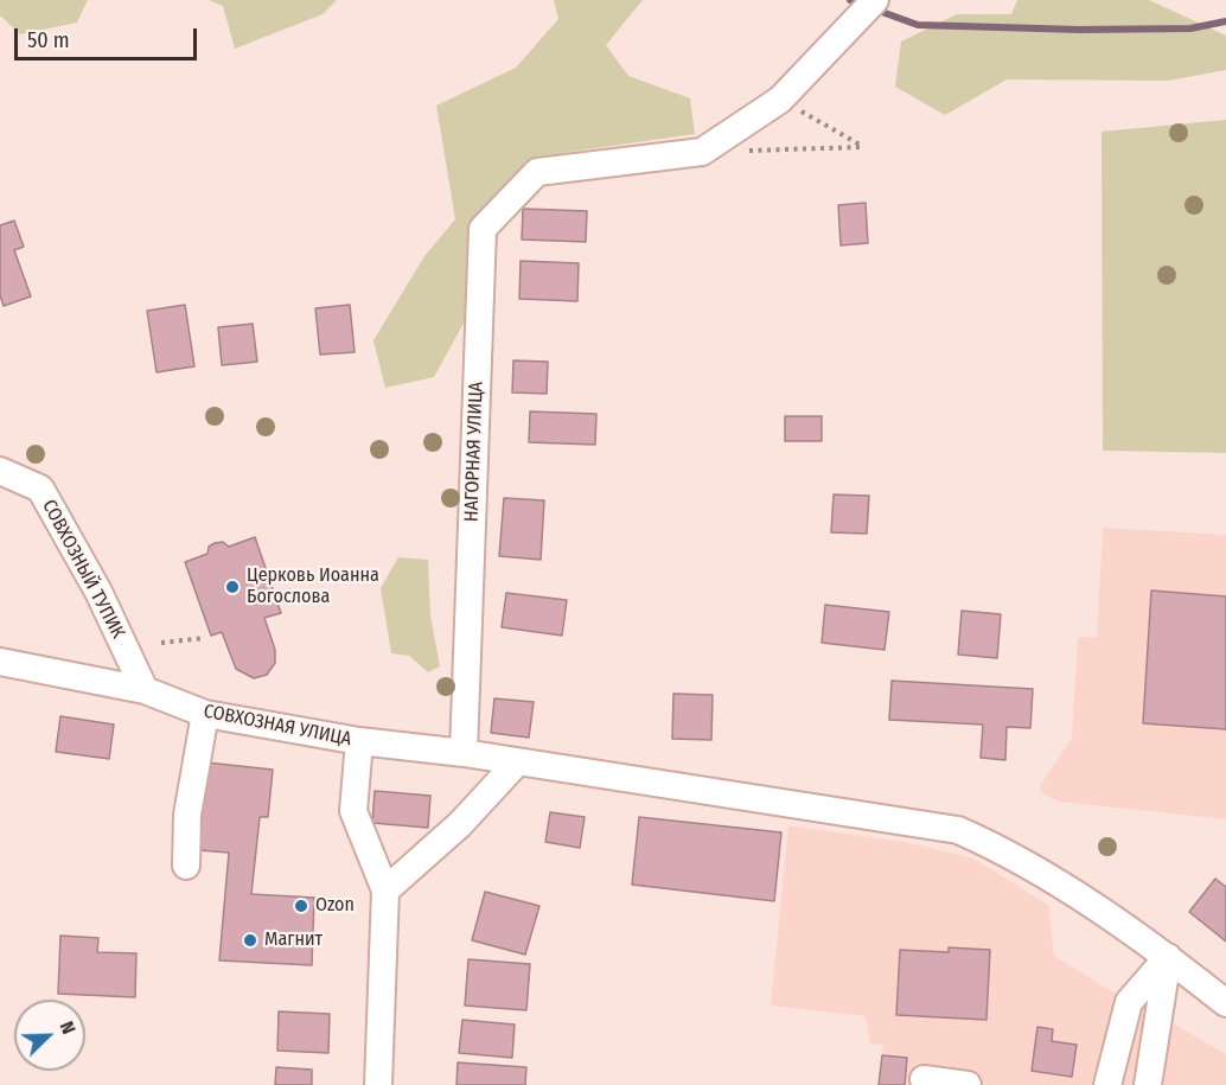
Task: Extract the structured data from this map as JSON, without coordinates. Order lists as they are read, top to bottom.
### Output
{
  "streets": {
    "street": ["НАГОРНАЯ УЛИЦА", "СОВХОЗНЫЙ ТУПИК", "СОВХОЗНАЯ УЛИЦА"]
  },
  "crossings": [
    ["НАГОРНАЯ УЛИЦА", "СОВХОЗНАЯ УЛИЦА"],
    ["СОВХОЗНЫЙ ТУПИК", "СОВХОЗНАЯ УЛИЦА"]
  ],
  "places": ["Церковь Иоанна Богослова", "Ozon", "Магнит"],
  "scale_bar": "50 m",
  "north": "top right"
}
